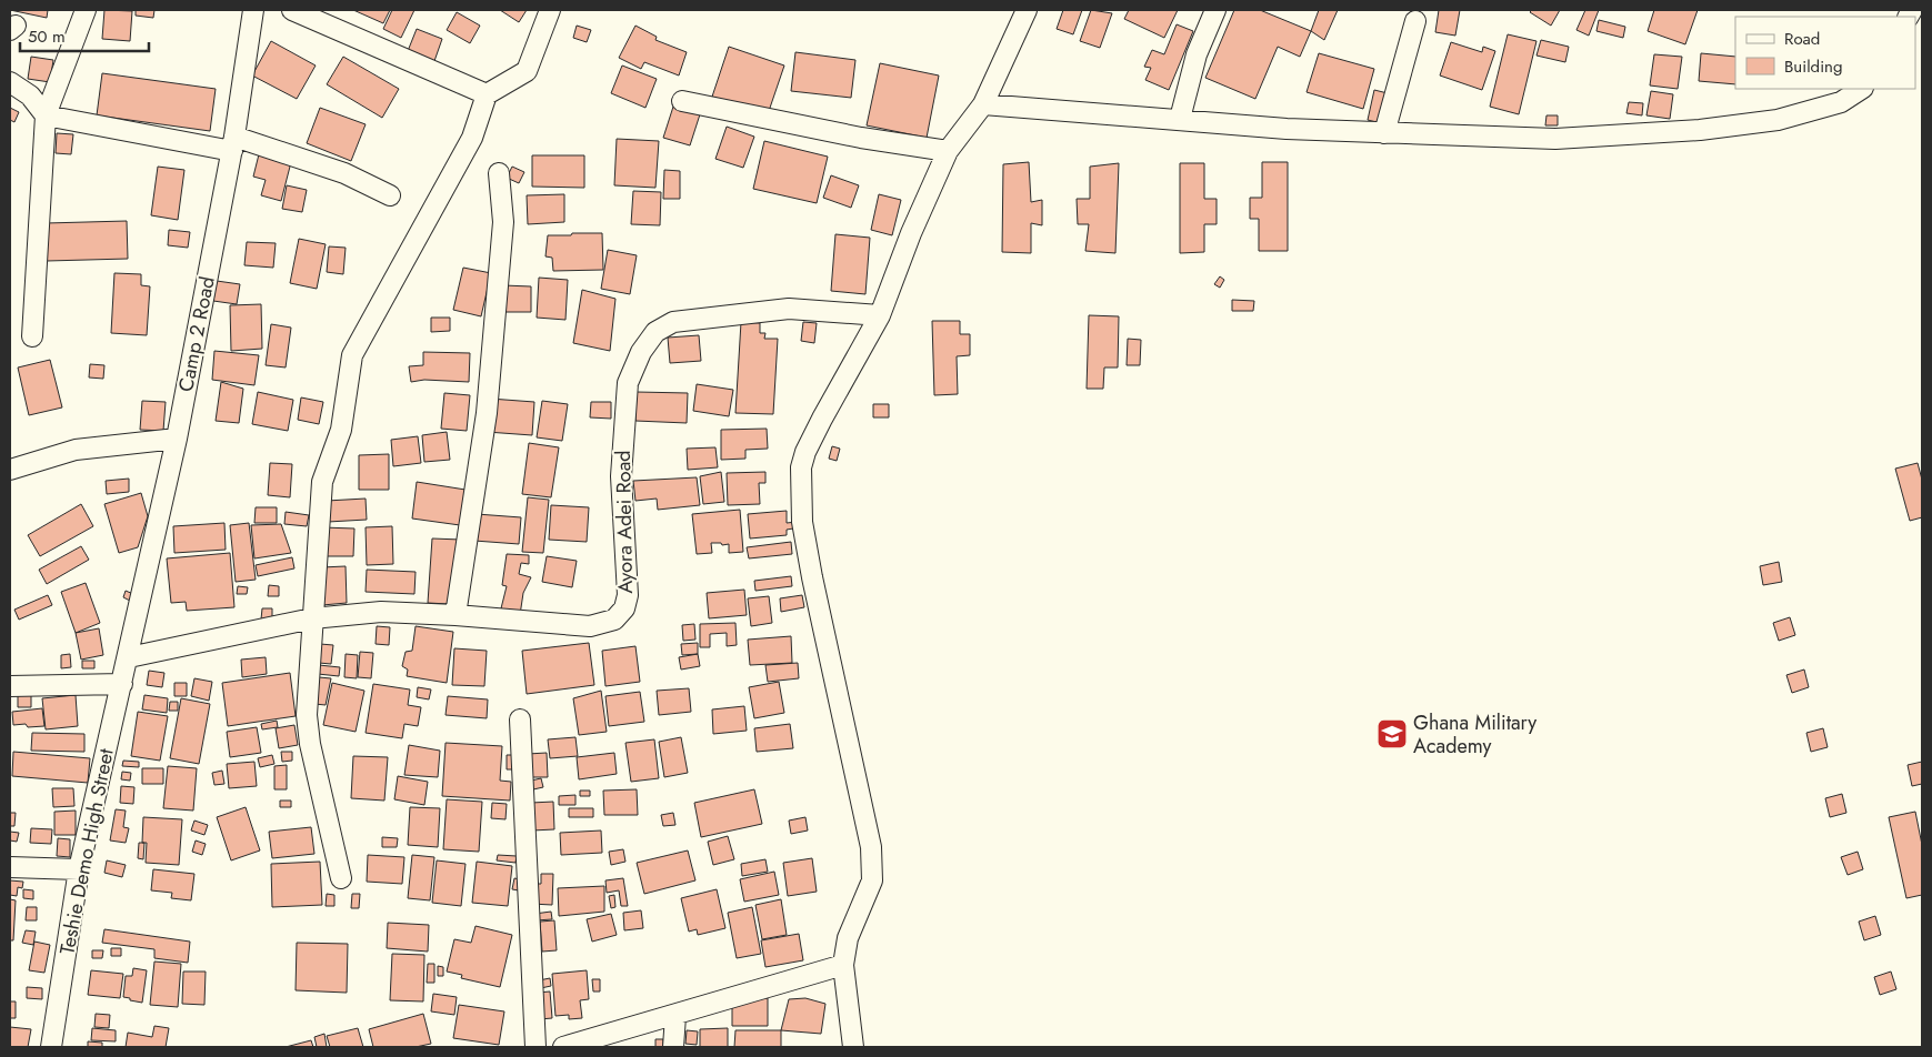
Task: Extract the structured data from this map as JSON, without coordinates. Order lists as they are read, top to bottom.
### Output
{
  "streets": {
    "street": ["Camp 2 Road", "Ayora Adei Road", "Teshie Demo High Street"]
  },
  "crossings": [
    ["Camp 2 Road", "Ayora Adei Road"],
    ["Camp 2 Road", "Teshie Demo High Street"],
    ["Ayora Adei Road", "Teshie Demo High Street"]
  ],
  "places": {
    "school or university": ["Ghana Military Academy"]
  },
  "legend": ["Road", "Building"],
  "scale_bar": "50 m"
}
